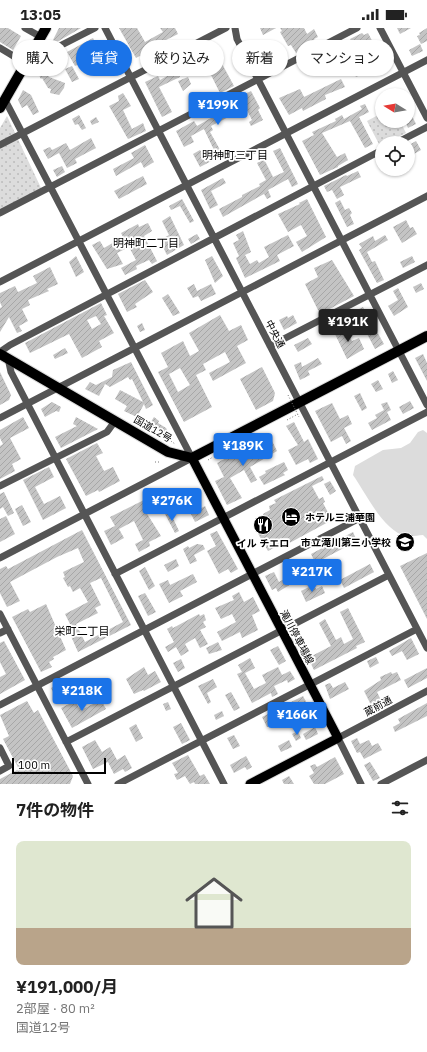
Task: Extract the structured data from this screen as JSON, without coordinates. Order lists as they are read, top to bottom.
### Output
{
  "streets": {
    "highway": ["国道12号"],
    "main road": ["滝川停車場線"],
    "street": ["中央通", "蔵前通"]
  },
  "crossings": [
    ["国道12号", "滝川停車場線"],
    ["滝川停車場線", "蔵前通"]
  ],
  "districts": ["明神町三丁目", "明神町二丁目", "栄町二丁目"],
  "places": {
    "hotel": ["ホテル三浦華園"],
    "restaurant": ["イル チエロ"],
    "school or university": ["市立滝川第三小学校"]
  },
  "scale_bar": "100 m",
  "north": "left",
  "page": {
    "status": "13:05",
    "chip": [
      "購入",
      "賃貸",
      "絞り込み",
      "新着",
      "マンション"
    ],
    "price": [
      "¥199K",
      "¥191K",
      "¥189K",
      "¥276K",
      "¥217K",
      "¥218K",
      "¥166K"
    ],
    "scale": "100 m",
    "heading": "7件の物件",
    "list": [
      {
        "name": "¥191,000/月",
        "note": "2部屋 · 80 m² · 国道12号"
      }
    ]
  }
}
